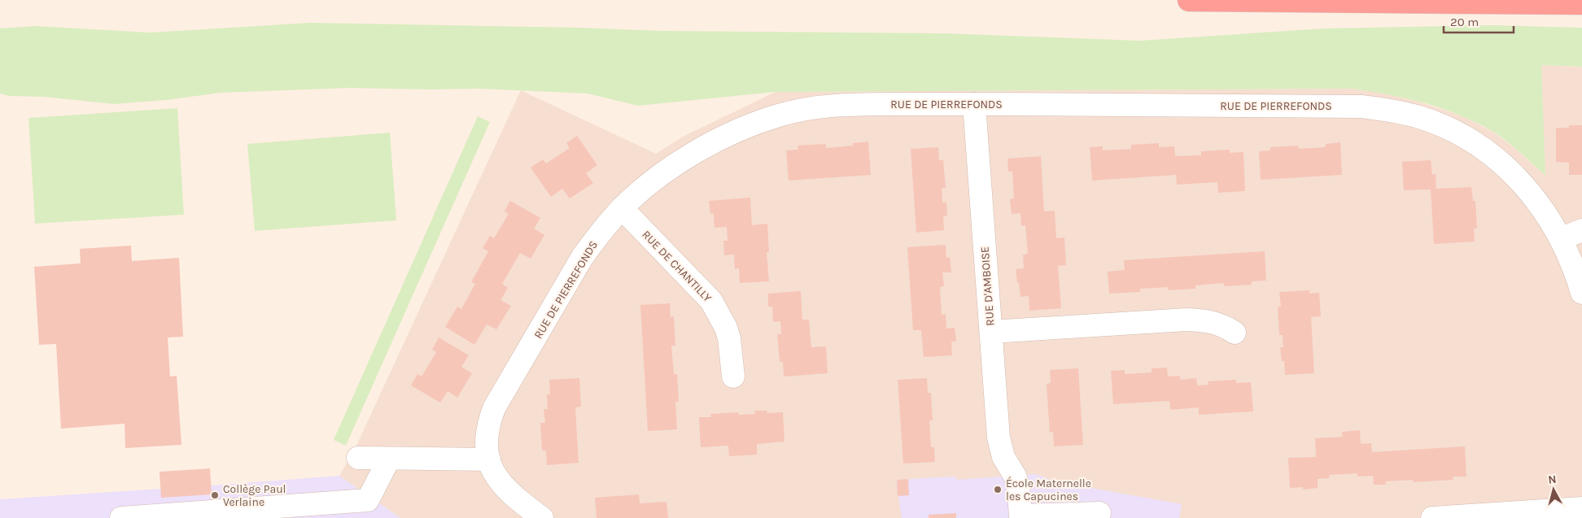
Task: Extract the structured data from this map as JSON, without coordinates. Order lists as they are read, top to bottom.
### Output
{
  "streets": {
    "street": ["RUE DE PIERREFONDS", "RUE DE CHANTILLY", "RUE D'AMBOISE"]
  },
  "crossings": [
    ["RUE DE PIERREFONDS", "RUE DE CHANTILLY"],
    ["RUE DE PIERREFONDS", "RUE D'AMBOISE"]
  ],
  "places": ["École Maternelle les Capucines", "Collège Paul Verlaine"],
  "scale_bar": "20 m",
  "north": "top"
}
